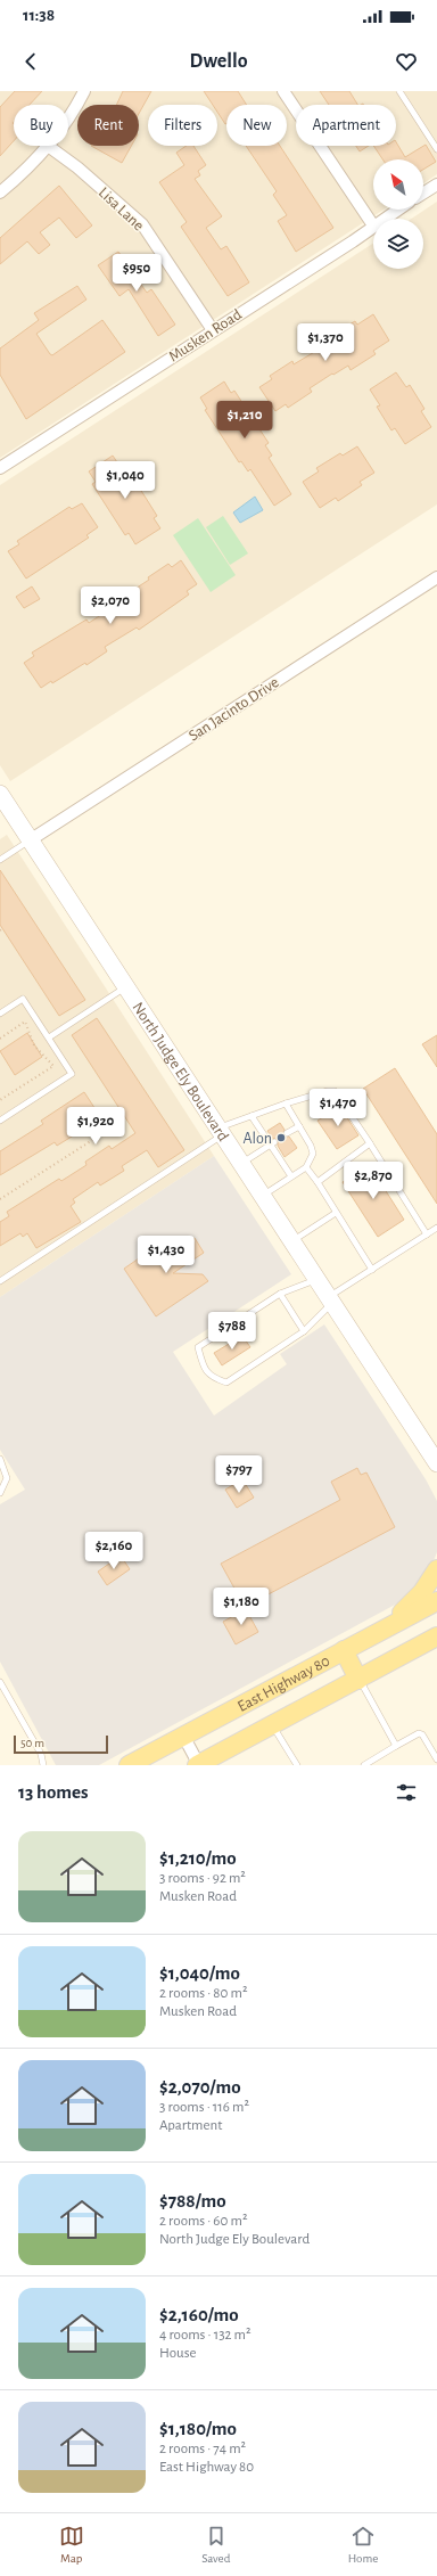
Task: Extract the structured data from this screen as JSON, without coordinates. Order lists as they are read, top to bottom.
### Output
{
  "streets": {
    "main road": ["North Judge Ely Boulevard", "East Highway 80"],
    "street": ["Lisa Lane", "Musken Road", "San Jacinto Drive"]
  },
  "crossings": [
    ["Lisa Lane", "Musken Road"],
    ["San Jacinto Drive", "North Judge Ely Boulevard"]
  ],
  "places": ["Alon"],
  "scale_bar": "50 m",
  "north": "top left",
  "page": {
    "status": "11:38",
    "header": "Dwello",
    "chip": [
      "Buy",
      "Rent",
      "Filters",
      "New",
      "Apartment"
    ],
    "price": [
      "$950",
      "$1,370",
      "$1,210",
      "$1,040",
      "$2,070",
      "$1,470",
      "$1,920",
      "$2,870",
      "$1,430",
      "$788",
      "$797",
      "$2,160",
      "$1,180"
    ],
    "scale": "50 m",
    "heading": "13 homes",
    "list": [
      {
        "name": "$1,210/mo",
        "note": "3 rooms · 92 m² · Musken Road"
      },
      {
        "name": "$1,040/mo",
        "note": "2 rooms · 80 m² · Musken Road"
      },
      {
        "name": "$2,070/mo",
        "note": "3 rooms · 116 m² · Apartment"
      },
      {
        "name": "$788/mo",
        "note": "2 rooms · 60 m² · North Judge Ely Boulevard"
      },
      {
        "name": "$2,160/mo",
        "note": "4 rooms · 132 m² · House"
      },
      {
        "name": "$1,180/mo",
        "note": "2 rooms · 74 m² · East Highway 80"
      }
    ],
    "tabs": ["Map", "Saved", "Home"]
  }
}
